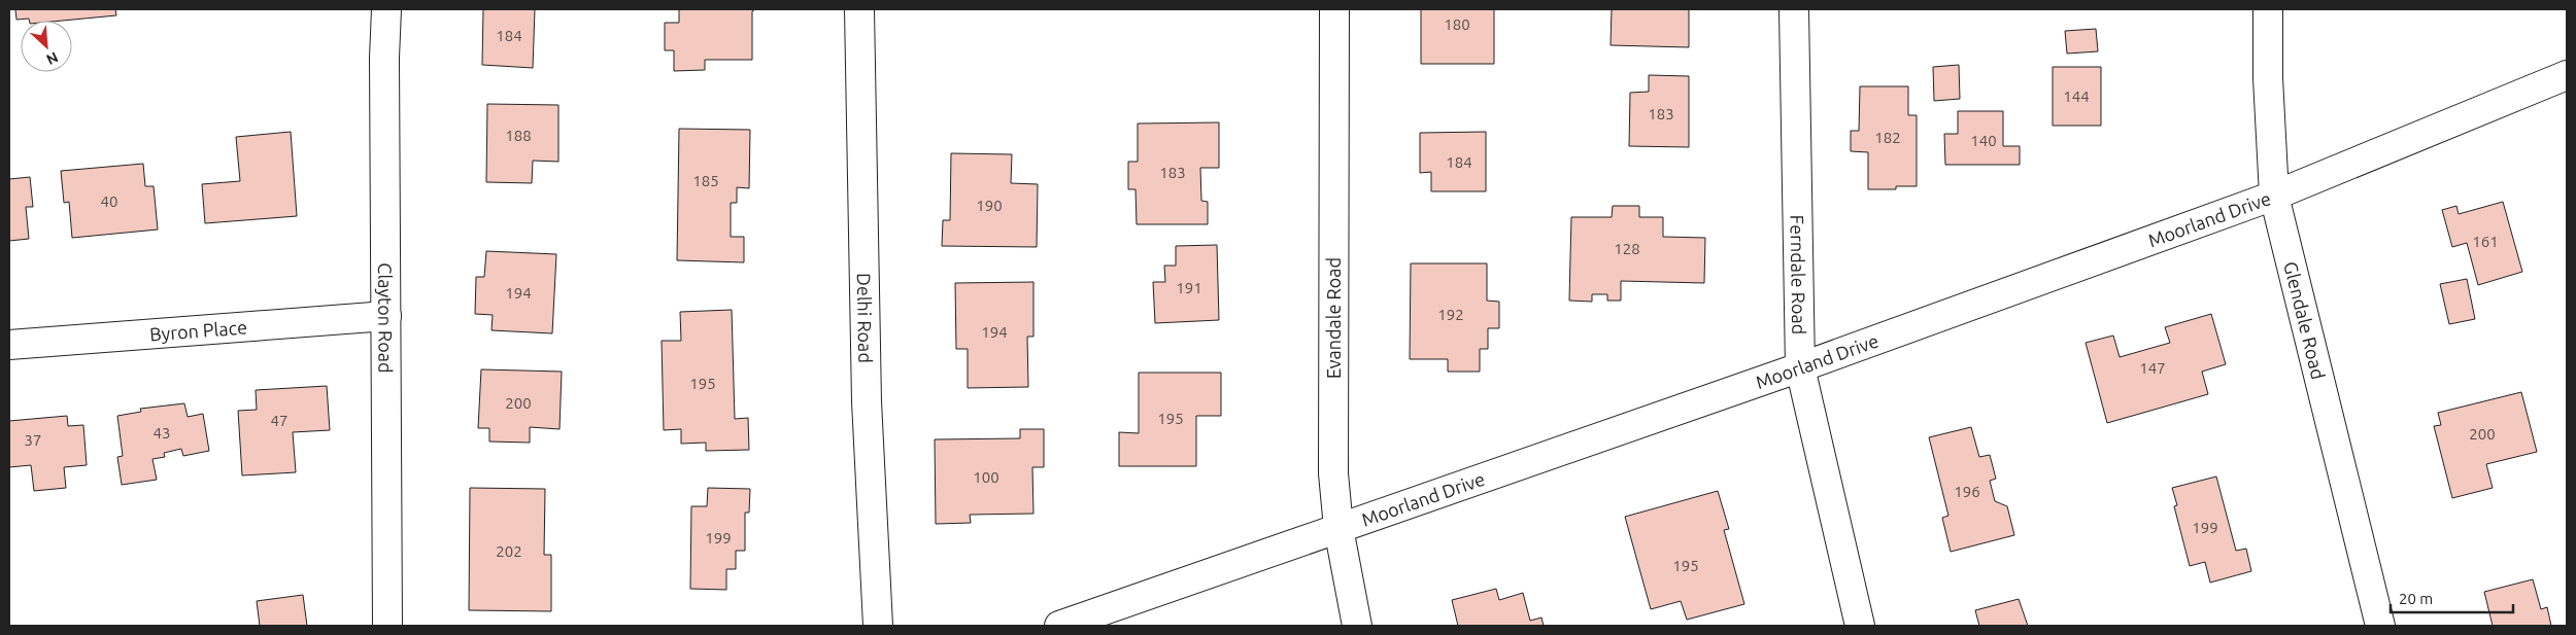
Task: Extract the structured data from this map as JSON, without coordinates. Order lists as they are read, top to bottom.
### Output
{
  "streets": {
    "street": [
      "Moorland Drive",
      "Ferndale Road",
      "Clayton Road",
      "Delhi Road",
      "Evandale Road",
      "Glendale Road",
      "Byron Place"
    ]
  },
  "crossings": [
    ["Moorland Drive", "Ferndale Road"],
    ["Moorland Drive", "Evandale Road"],
    ["Moorland Drive", "Glendale Road"],
    ["Clayton Road", "Byron Place"]
  ],
  "house_numbers": [
    "180",
    "184",
    "144",
    "183",
    "188",
    "182",
    "140",
    "184",
    "183",
    "185",
    "40",
    "190",
    "161",
    "128",
    "191",
    "194",
    "192",
    "194",
    "147",
    "195",
    "200",
    "195",
    "47",
    "43",
    "200",
    "37",
    "100",
    "196",
    "199",
    "199",
    "202",
    "195"
  ],
  "scale_bar": "20 m",
  "north": "bottom right"
}
